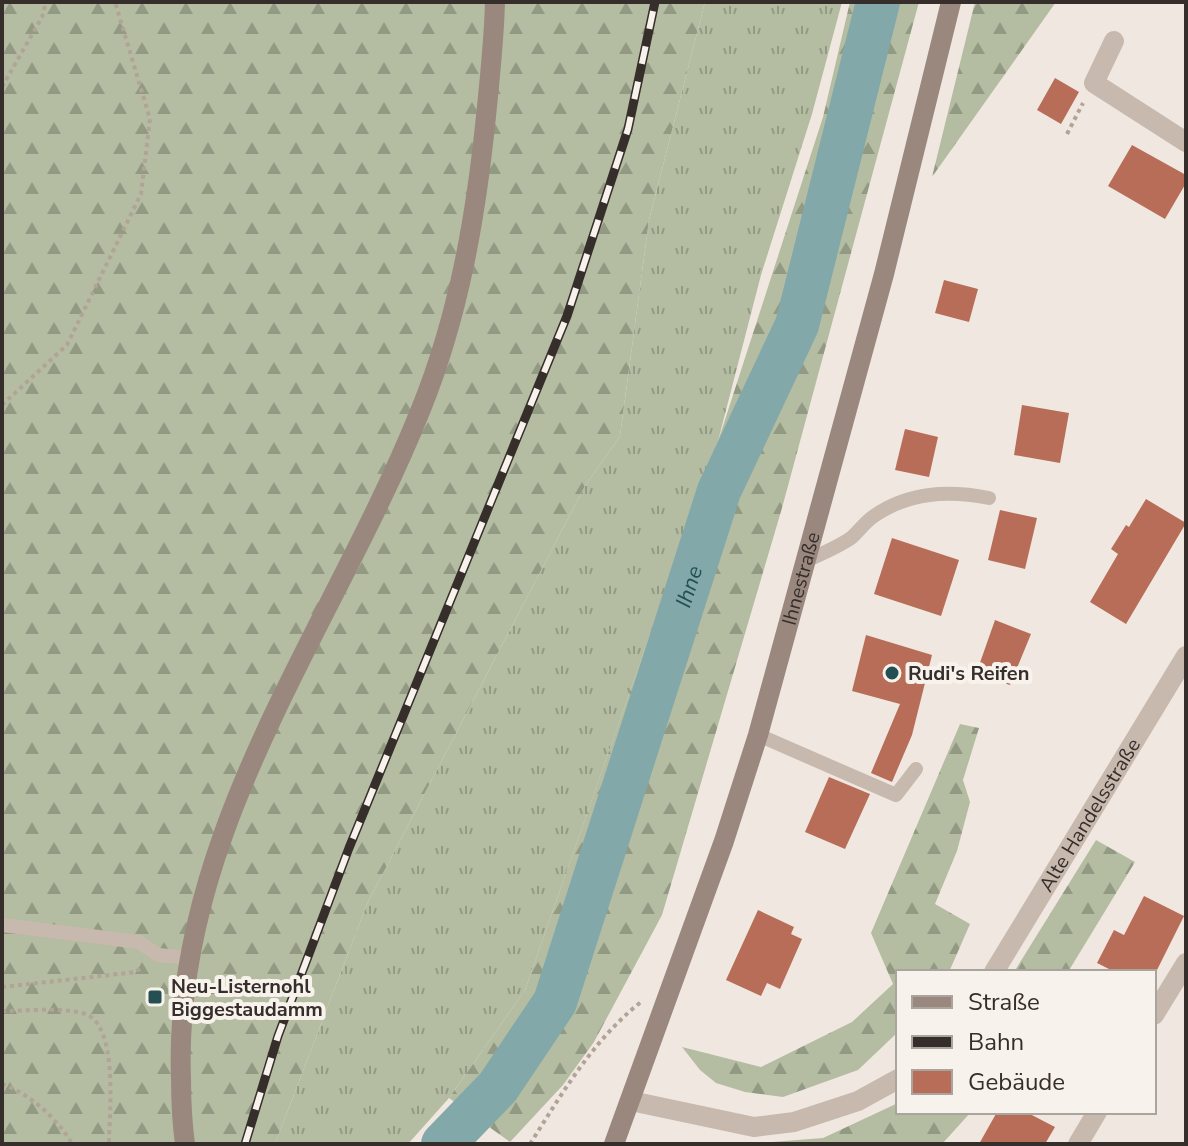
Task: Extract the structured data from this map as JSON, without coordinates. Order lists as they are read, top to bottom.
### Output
{
  "streets": {
    "main road": ["Ihnestraße"],
    "street": ["Alte Handelsstraße"]
  },
  "water": ["Ihne"],
  "places": {
    "other": ["Rudi's Reifen"],
    "transit": ["Neu-Listernohl Biggestaudamm"]
  },
  "legend": ["Straße", "Bahn", "Gebäude"]
}
